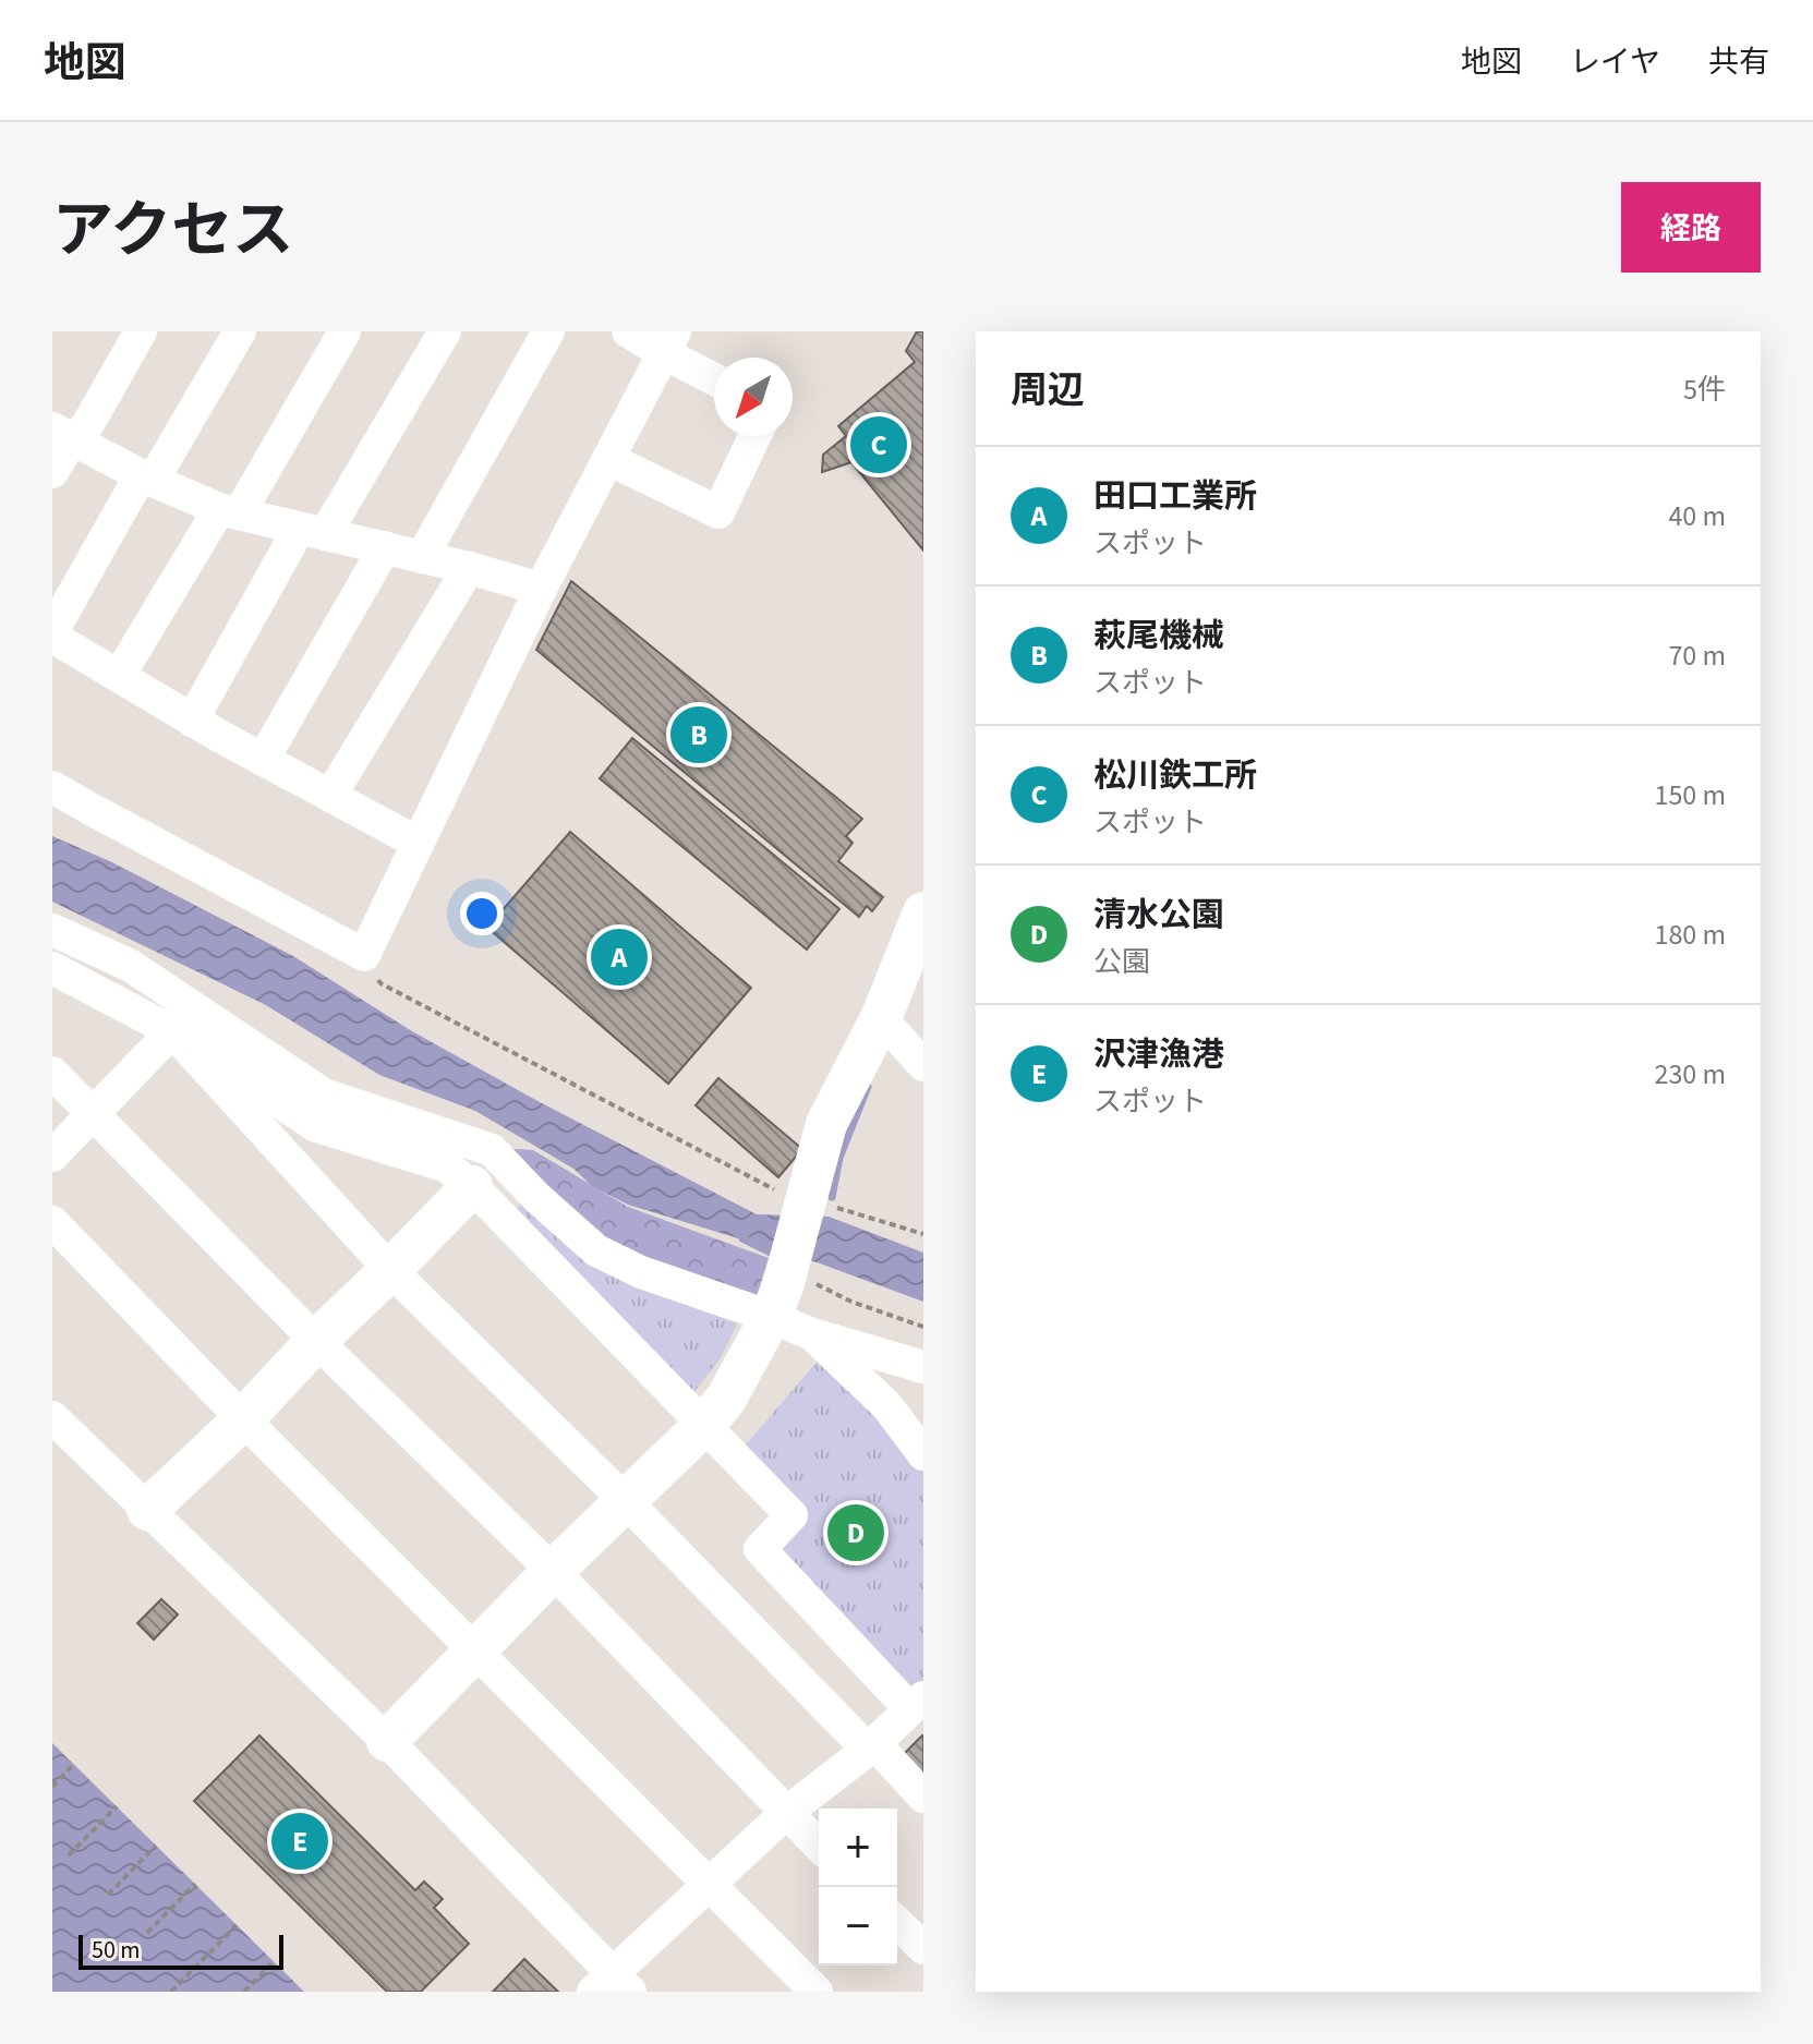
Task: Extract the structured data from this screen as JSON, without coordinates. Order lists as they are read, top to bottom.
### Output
{
  "scale_bar": "50 m",
  "north": "bottom left",
  "page": {
    "header": "地図",
    "nav": ["地図", "レイヤ", "共有"],
    "title": "アクセス",
    "buttons": "経路",
    "heading": ["周辺", "5件"],
    "pins": [
      "C",
      "B",
      "A",
      "D",
      "E"
    ],
    "list": [
      {
        "mark": "A",
        "name": "田口工業所",
        "note": "スポット",
        "value": "40 m"
      },
      {
        "mark": "B",
        "name": "萩尾機械",
        "note": "スポット",
        "value": "70 m"
      },
      {
        "mark": "C",
        "name": "松川鉄工所",
        "note": "スポット",
        "value": "150 m"
      },
      {
        "mark": "D",
        "name": "清水公園",
        "note": "公園",
        "value": "180 m"
      },
      {
        "mark": "E",
        "name": "沢津漁港",
        "note": "スポット",
        "value": "230 m"
      }
    ],
    "map_buttons": ["+", "−"],
    "scale": "50 m"
  }
}
